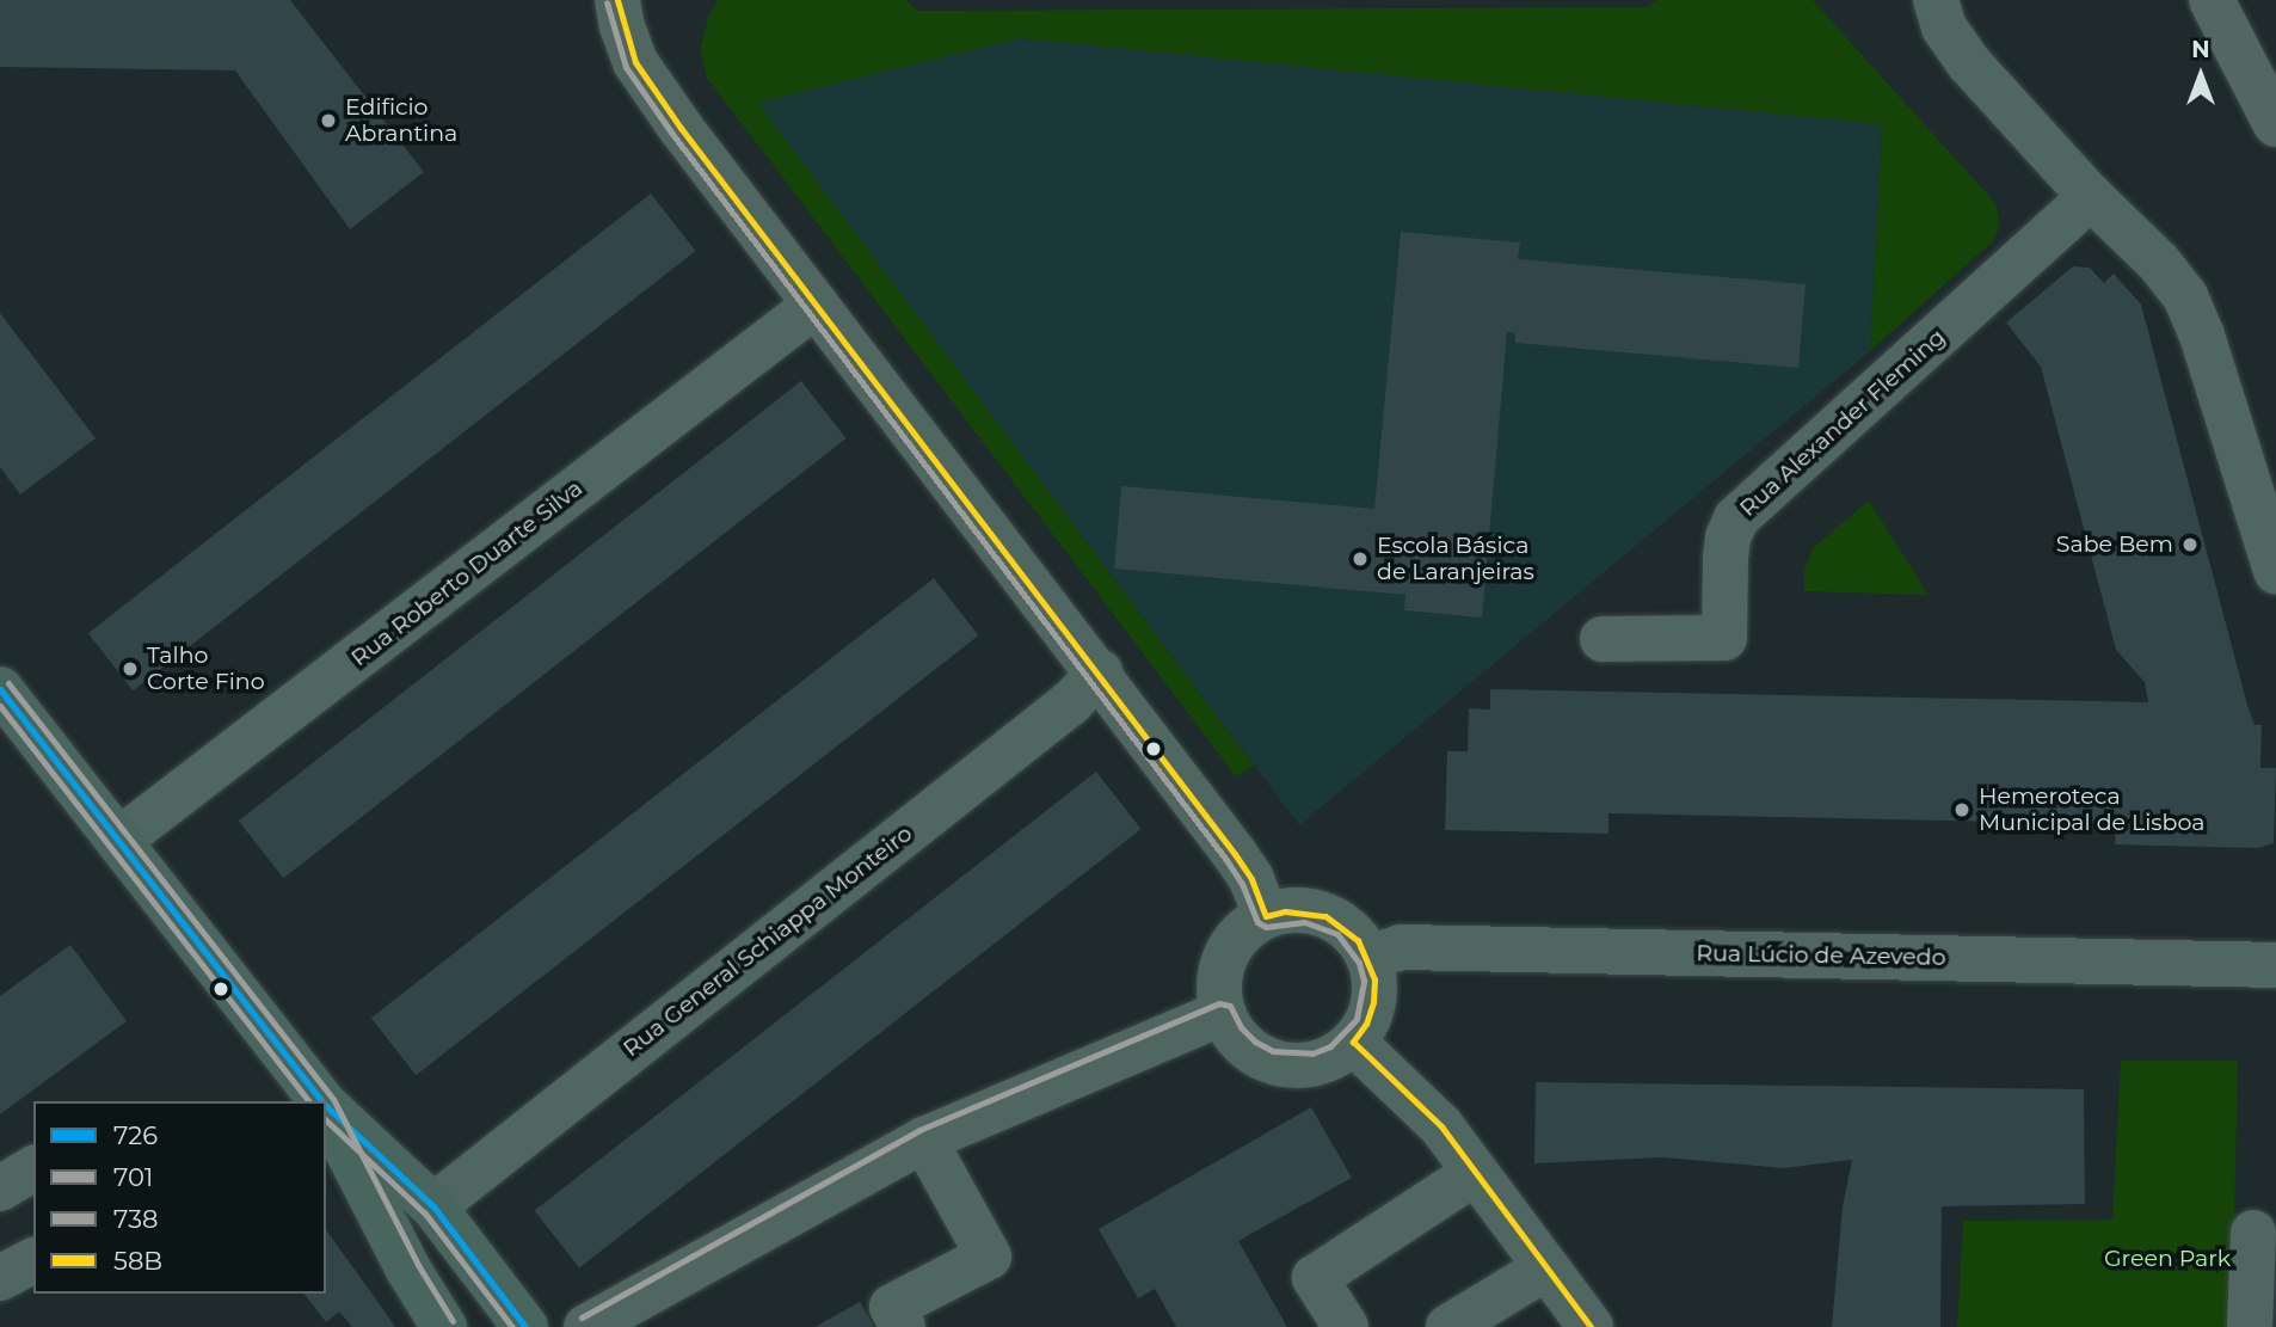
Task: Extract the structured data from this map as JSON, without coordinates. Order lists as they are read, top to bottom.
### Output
{
  "streets": {
    "street": [
      "Rua Alexander Fleming",
      "Rua Roberto Duarte Silva",
      "Rua General Schiappa Monteiro",
      "Rua Lúcio de Azevedo"
    ]
  },
  "parks": ["Green Park"],
  "places": [
    "Edificio Abrantina",
    "Sabe Bem",
    "Escola Básica de Laranjeiras",
    "Talho Corte Fino",
    "Hemeroteca Municipal de Lisboa"
  ],
  "lines": [
    "transit line 58B",
    "transit line 738",
    "transit line 726",
    "transit line 701"
  ],
  "legend": [
    "726",
    "701",
    "738",
    "58B"
  ],
  "north": "top"
}
